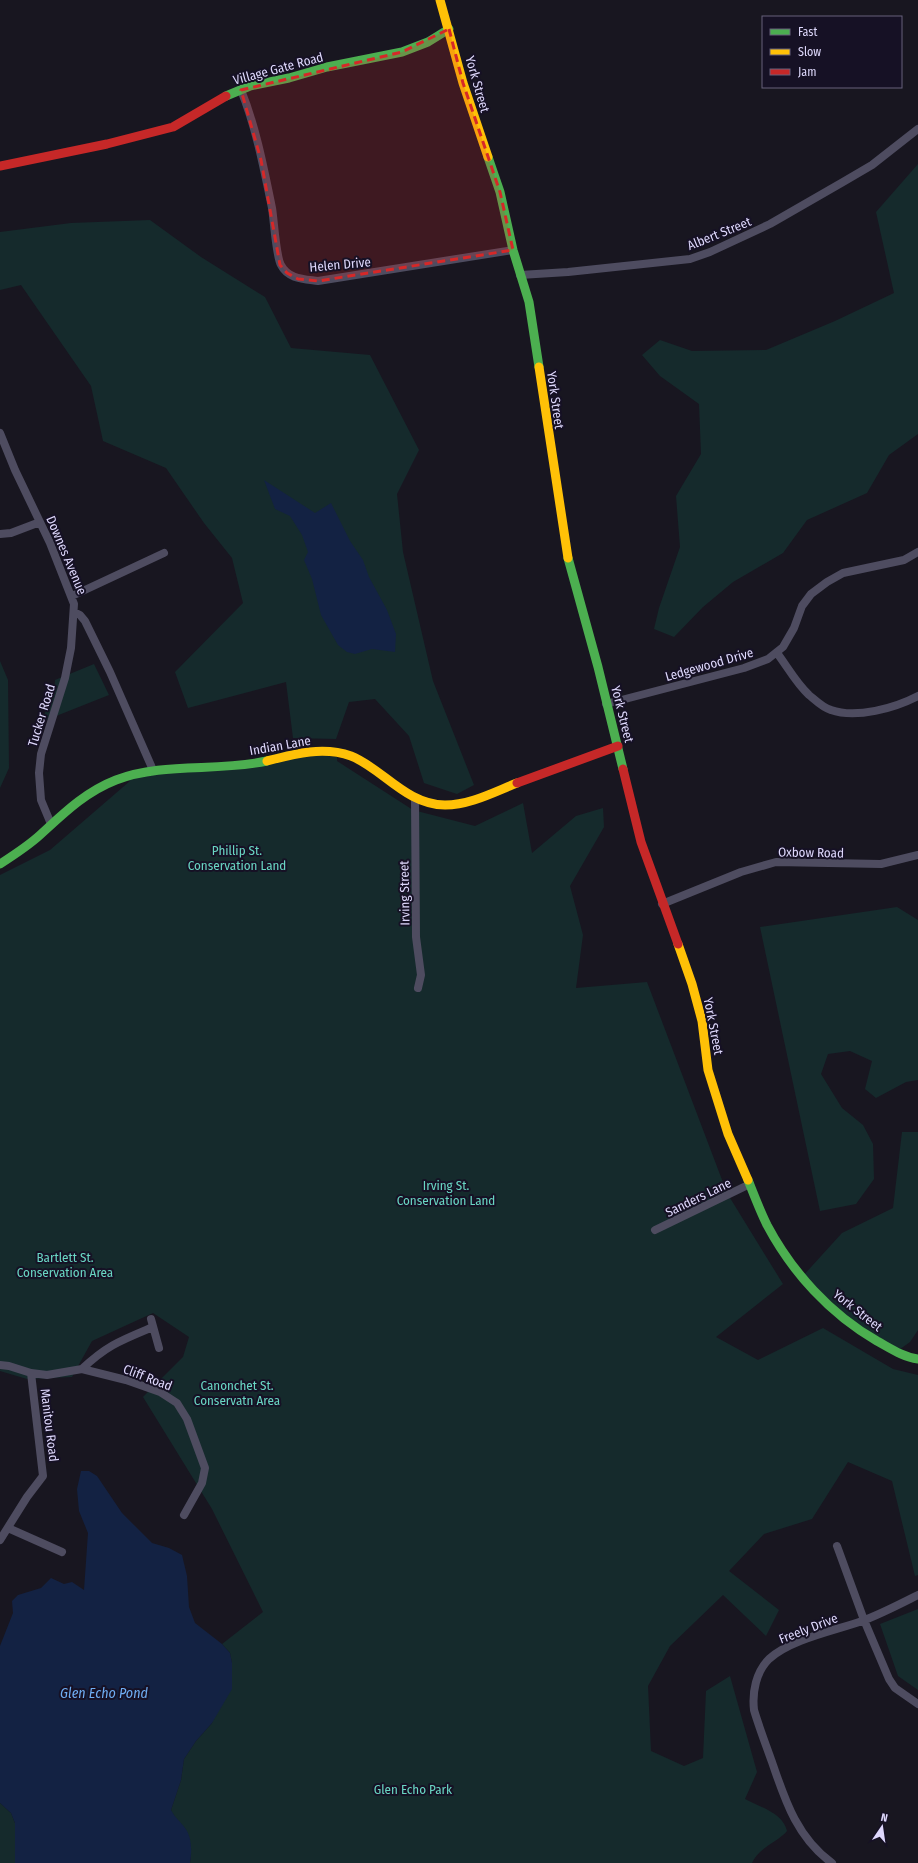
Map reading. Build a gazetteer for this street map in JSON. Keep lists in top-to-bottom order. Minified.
{"streets":{"street":["Village Gate Road","York Street","Albert Street","Helen Drive","Downes Avenue","Ledgewood Drive","Tucker Road","Indian Lane","Oxbow Road","Irving Street","Sanders Lane","Cliff Road","Manitou Road","Freely Drive"]},"crossings":[["Village Gate Road","York Street"],["Village Gate Road","Helen Drive"],["York Street","Albert Street"],["York Street","Helen Drive"],["York Street","Ledgewood Drive"],["York Street","Indian Lane"],["York Street","Oxbow Road"],["York Street","Sanders Lane"],["Downes Avenue","Tucker Road"],["Downes Avenue","Indian Lane"],["Tucker Road","Indian Lane"],["Indian Lane","Irving Street"]],"water":["Glen Echo Pond"],"parks":["Phillip St. Conservation Land","Irving St. Conservation Land","Bartlett St. Conservation Area","Canonchet St. Conservatn Area","Glen Echo Park"],"legend":["Fast","Slow","Jam"],"north":"top"}
